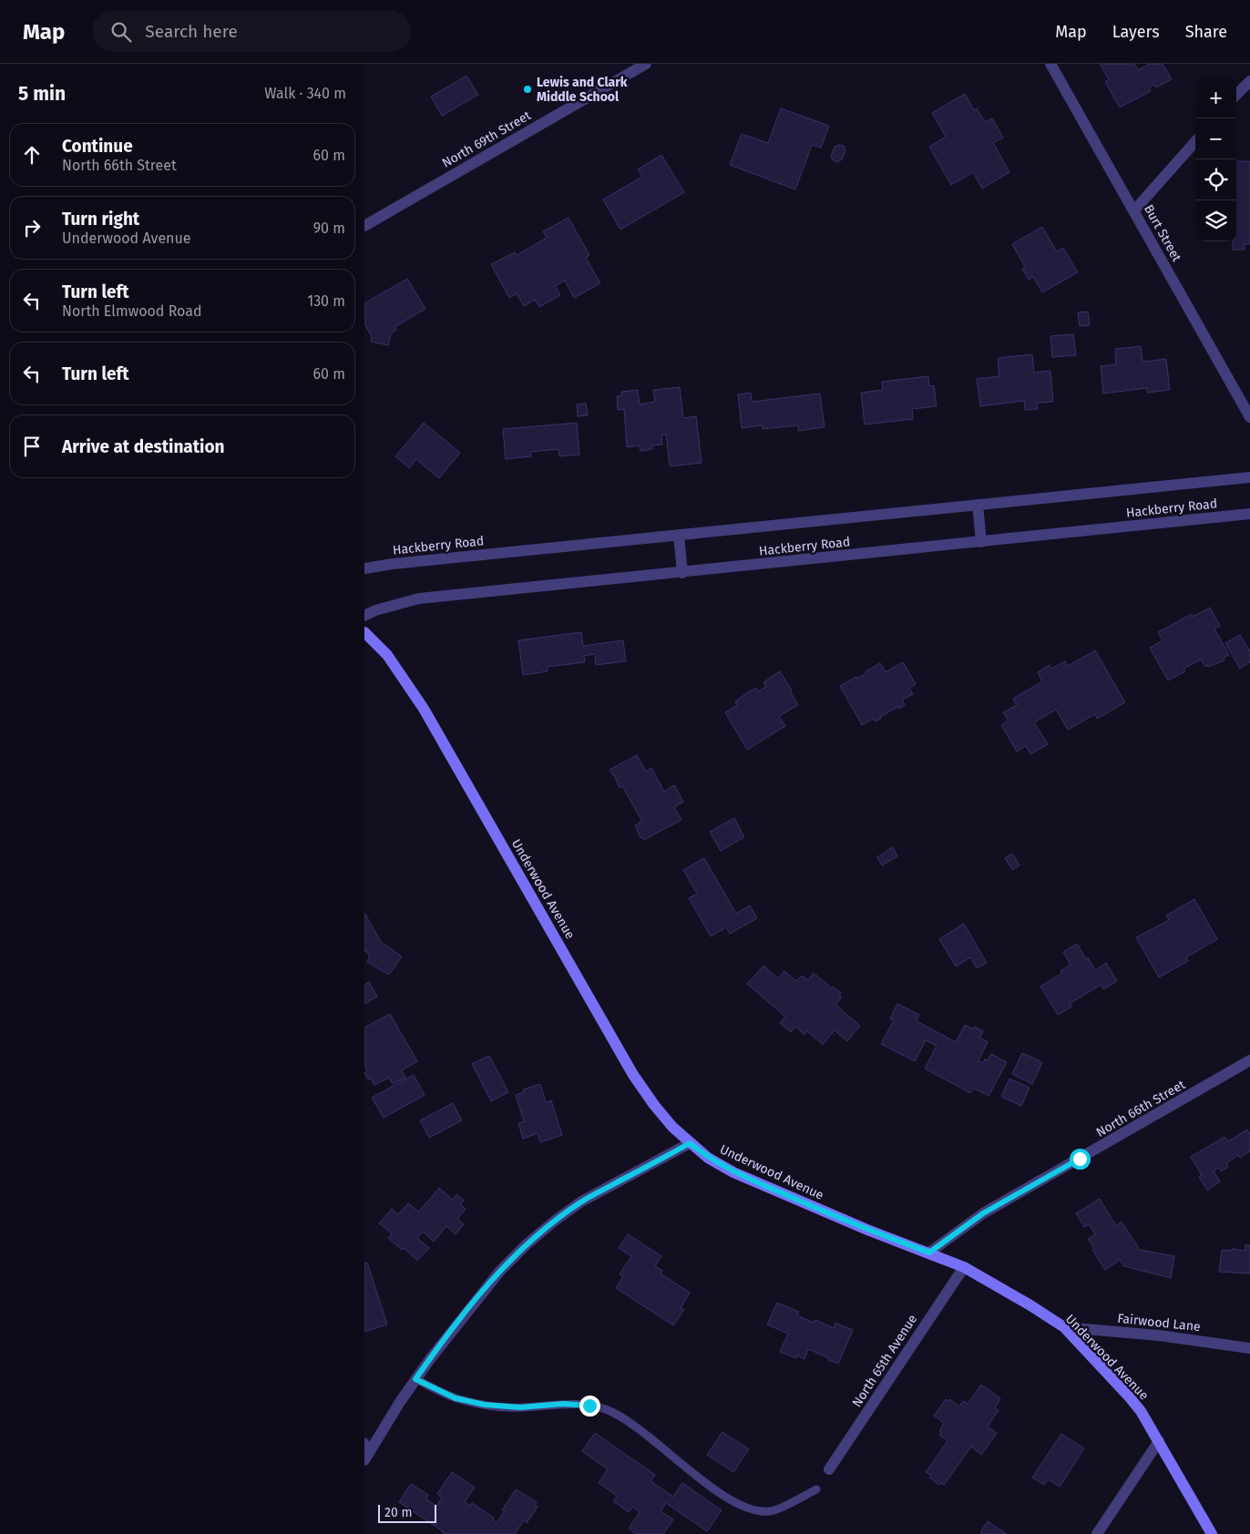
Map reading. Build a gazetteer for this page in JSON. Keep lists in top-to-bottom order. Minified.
{"streets":{"main road":["Underwood Avenue"],"street":["North 69th Street","Burt Street","Hackberry Road","North 66th Street","Fairwood Lane","North 65th Avenue"]},"crossings":[["Underwood Avenue","North 66th Street"],["Underwood Avenue","Fairwood Lane"],["Underwood Avenue","North 65th Avenue"]],"places":["Lewis and Clark Middle School"],"scale_bar":"20 m","page":{"header":"Map","search":"Search here","nav":["Map","Layers","Share"],"heading":["5 min","Walk · 340 m"],"map_buttons":["+","−"],"list":[["Continue","North 66th Street","60 m"],["Turn right","Underwood Avenue","90 m"],["Turn left","North Elmwood Road","130 m"],["Turn left","60 m"],"Arrive at destination"],"scale":"20 m"}}
